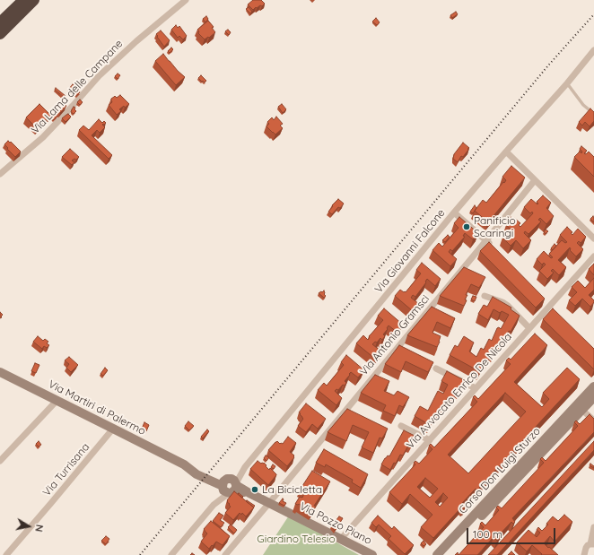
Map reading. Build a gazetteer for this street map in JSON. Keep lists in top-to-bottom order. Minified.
{"streets":{"street":["Via Lama delle Campane","Via Giovanni Falcone","Via Antonio Gramsci","Via Avvocato Enrico De Nicola","Via Martiri di Palermo","Via Turrisana","Corso Don Luigi Sturzo","Via Pozzo Piano"]},"crossings":[["Via Giovanni Falcone","Via Pozzo Piano"],["Via Antonio Gramsci","Via Pozzo Piano"],["Via Avvocato Enrico De Nicola","Via Pozzo Piano"],["Via Martiri di Palermo","Via Turrisana"],["Via Martiri di Palermo","Via Pozzo Piano"]],"parks":["Giardino Telesio"],"places":["Panificio Scaringi","La Bicicletta"],"scale_bar":"100 m","north":"right"}
